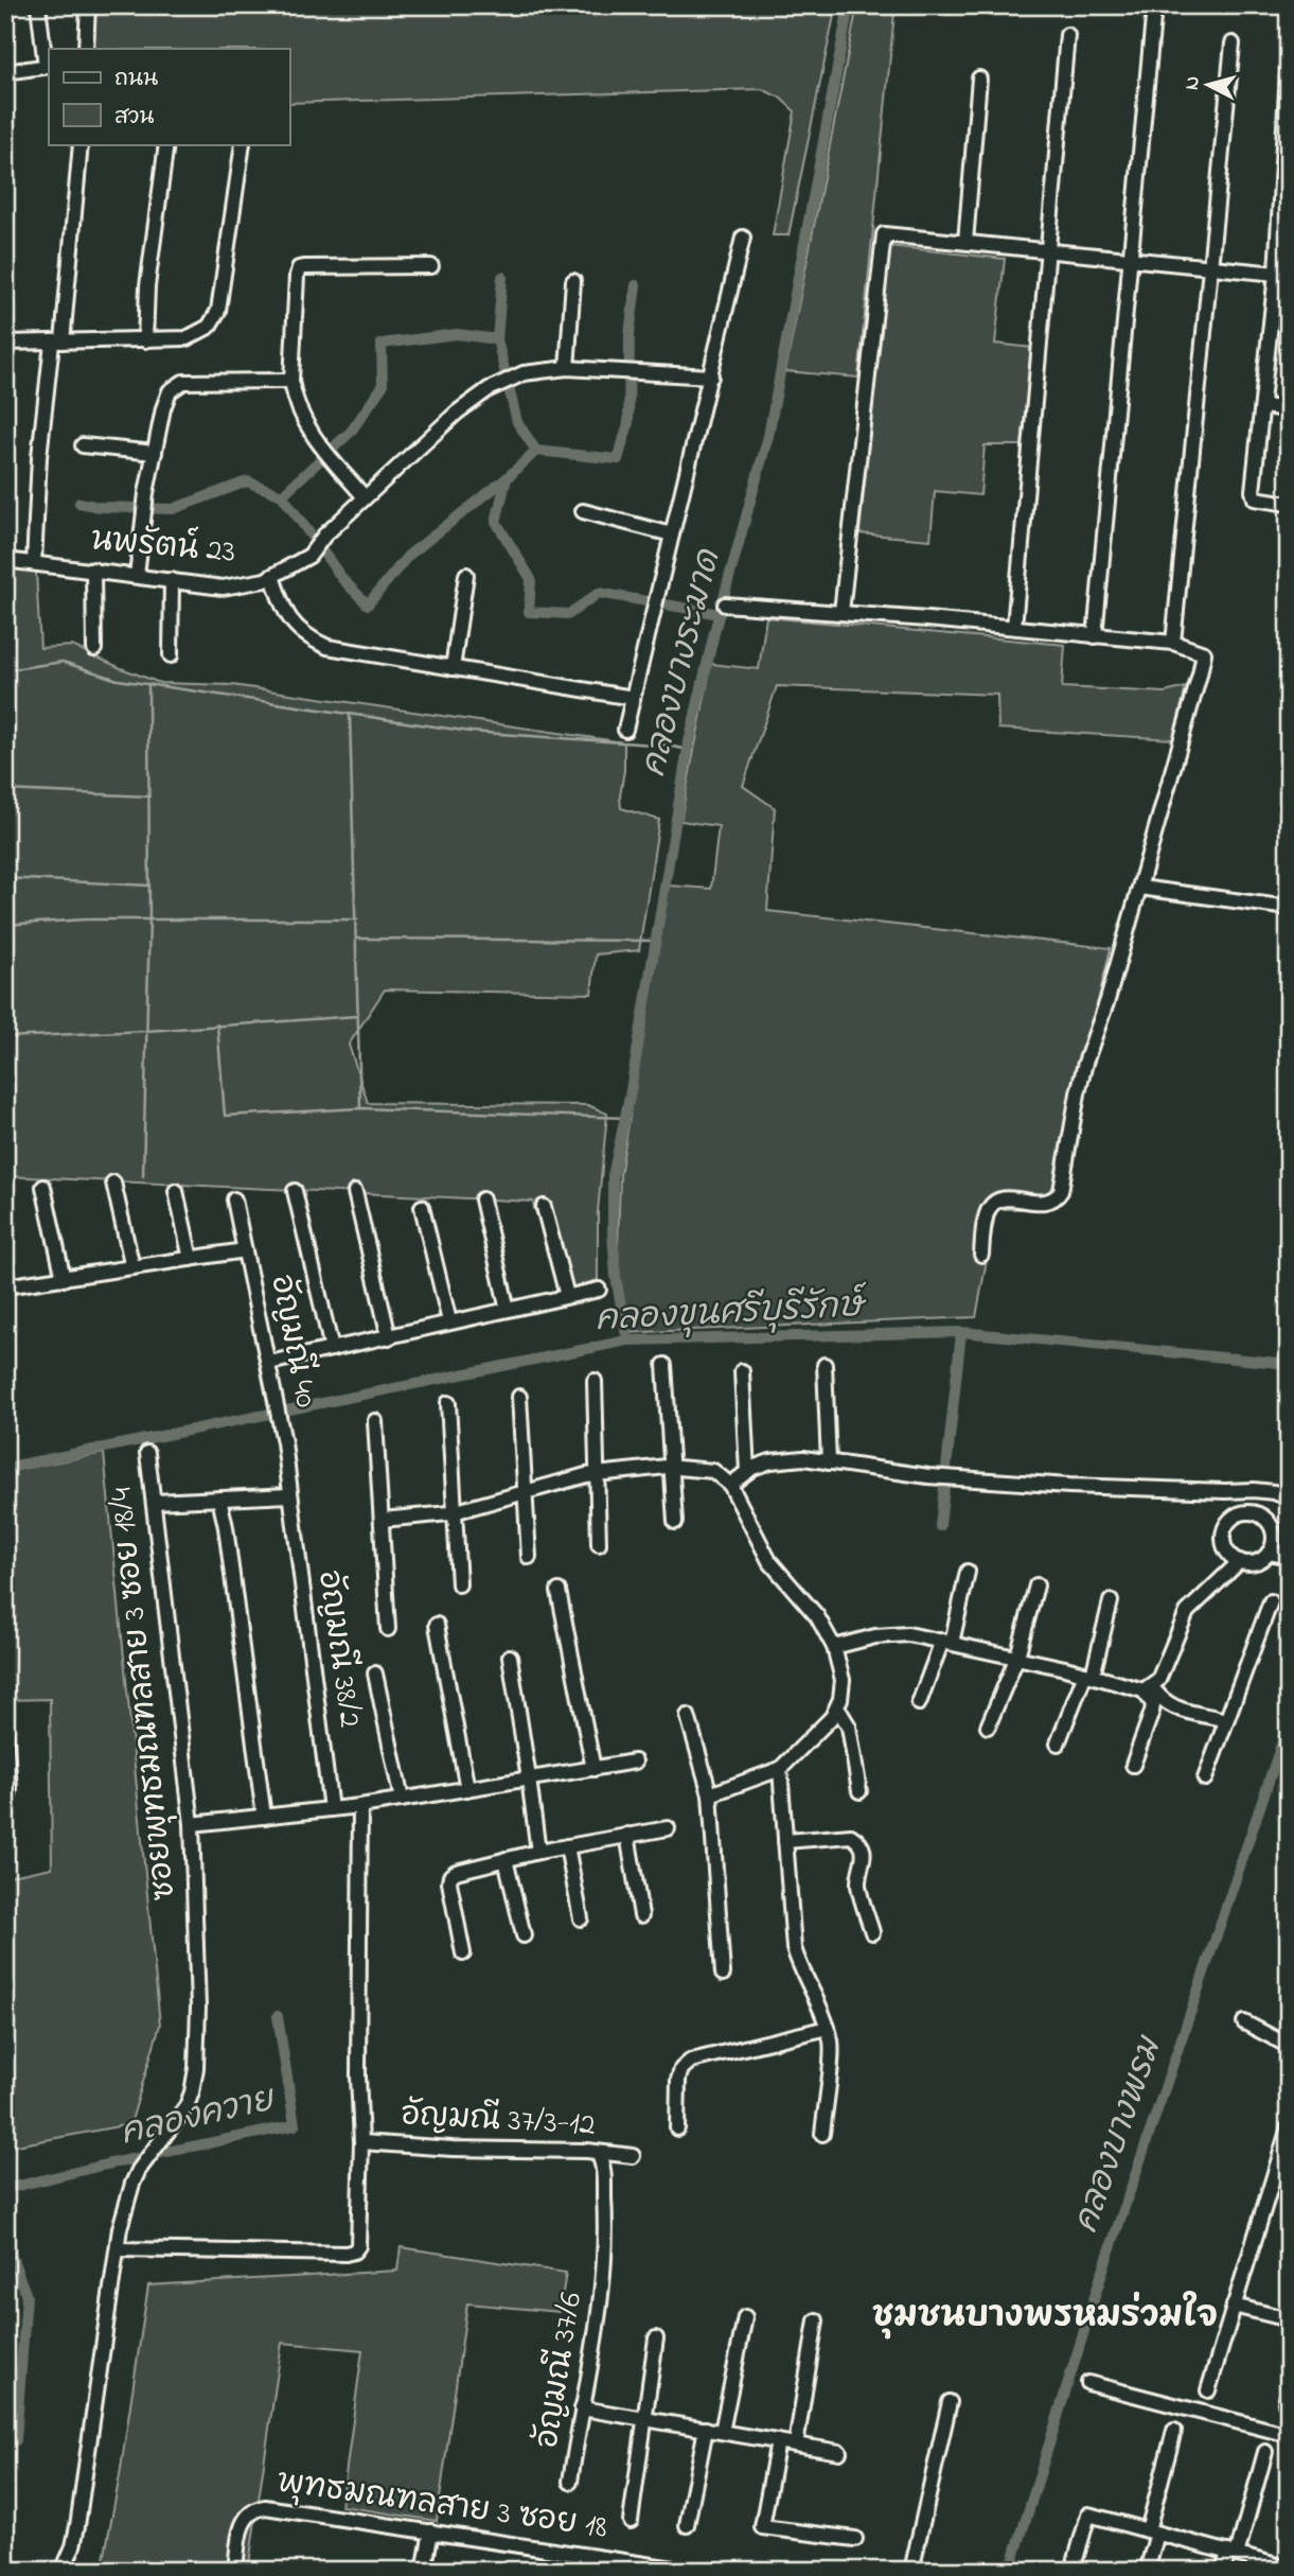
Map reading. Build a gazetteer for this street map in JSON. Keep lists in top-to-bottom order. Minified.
{"streets":{"street":["นพรัตน์ 23","อัญมณี 40","อัญมณี 38/2","ซอยพุทธมณฑลสาย 3 ซอย 18/4","อัญมณี 37/3-12","อัญมณี 37/6","พุทธมณฑลสาย 3 ซอย 18"]},"crossings":[["อัญมณี 40","อัญมณี 38/2"],["อัญมณี 37/3-12","อัญมณี 37/6"]],"districts":["ชุมชนบางพรหมร่วมใจ"],"water":["คลองบางระมาด","คลองขุนศรีบุรีรักษ์","คลองควาย","คลองบางพรม"],"legend":["ถนน","สวน"],"north":"left"}
